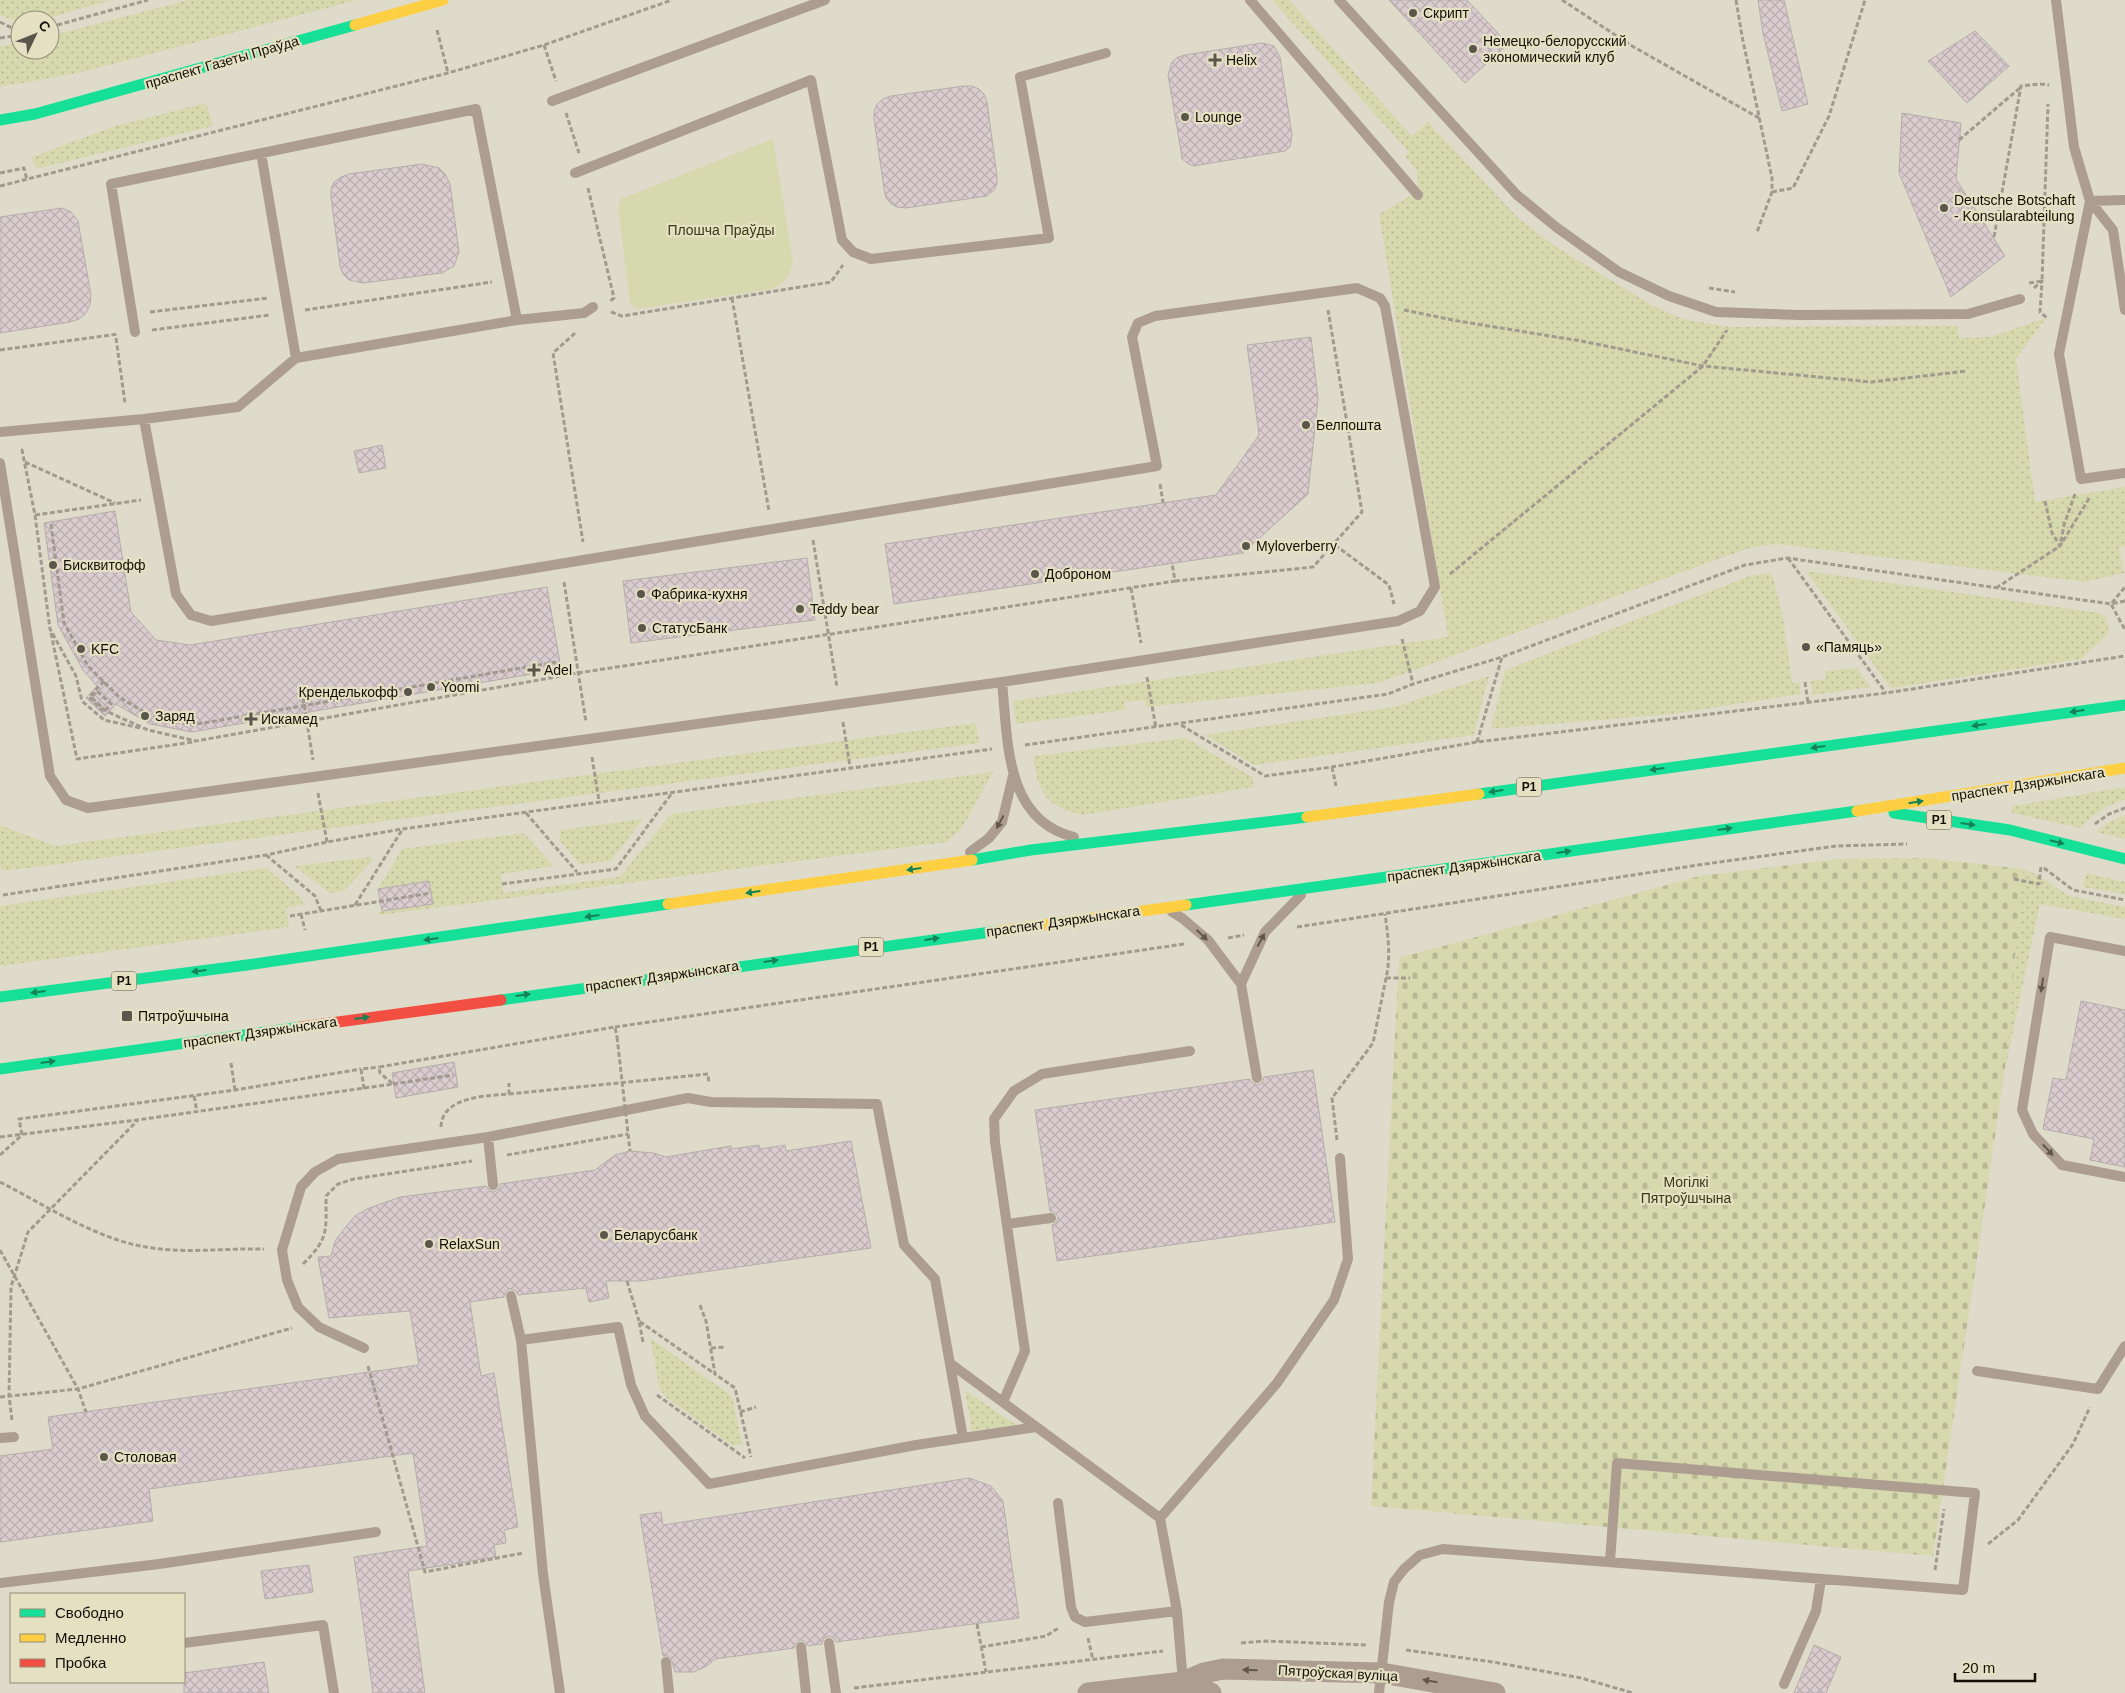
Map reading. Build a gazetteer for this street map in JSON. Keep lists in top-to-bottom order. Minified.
{"streets":{"main road":["праспект Газеты Праўда","праспект Дзяржынскага","Р1"],"street":["Пятроўская вуліца"]},"crossings":[["праспект Дзяржынскага","Р1"]],"one_way":["Пятроўская вуліца"],"parks":["Плошча Праўды","Могілкі Пятроўшчына"],"places":{"other":["Скрипт","Немецко-белорусский экономический клуб","Lounge","Deutsche Botschaft - Konsularabteilung","Белпошта","Myloverberry","Бисквитофф","Доброном","Фабрика-кухня","Teddy bear","СтатусБанк","«Памяць»","KFC","Yoomi","Кренделькофф","Заряд","Беларусбанк","RelaxSun","Столовая"],"health":["Helix","Adel","Искамед"],"transit":["Пятроўшчына"]},"legend":["Свободно","Медленно","Пробка"],"scale_bar":"20 m","north":"top right"}
